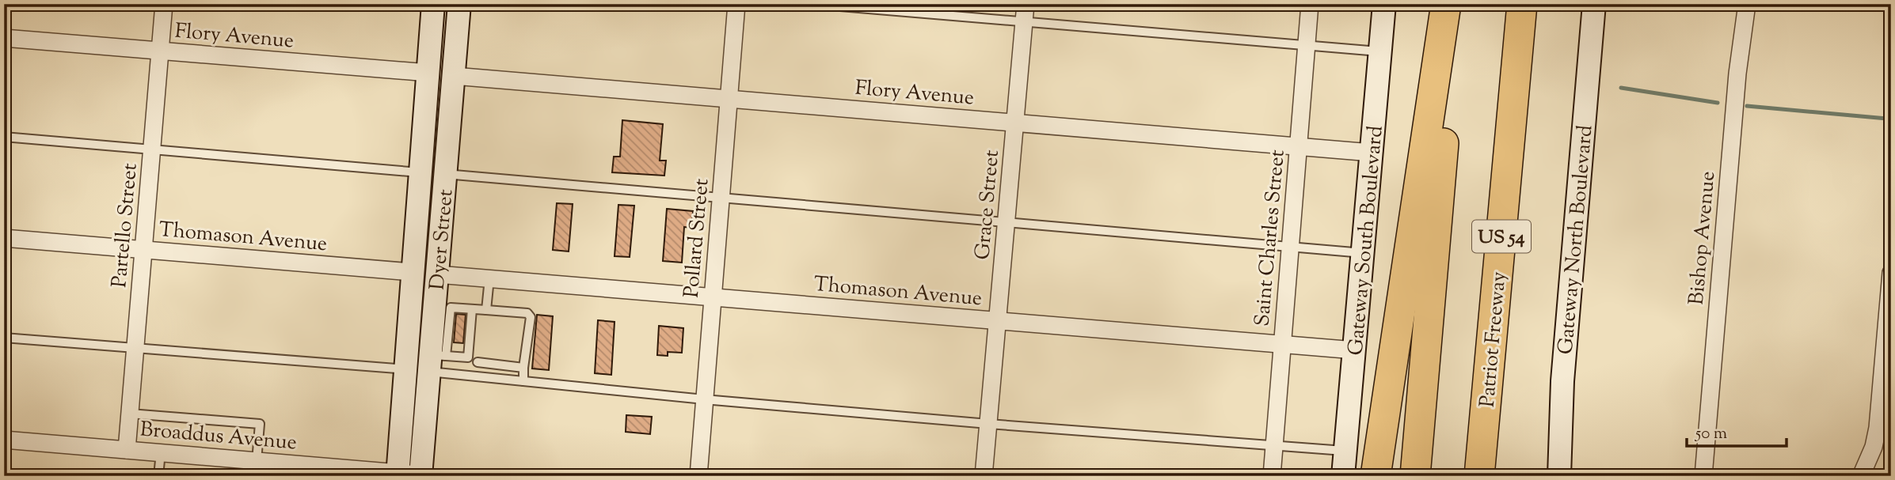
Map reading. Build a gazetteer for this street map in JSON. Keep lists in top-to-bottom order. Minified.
{"streets":{"highway":["US 54","Patriot Freeway"],"main road":["Dyer Street","Gateway North Boulevard","Gateway South Boulevard"],"street":["Flory Avenue","Grace Street","Partello Street","Thomason Avenue","Pollard Street","Saint Charles Street","Bishop Avenue","Broaddus Avenue"]},"crossings":[["Flory Avenue","Grace Street"],["Flory Avenue","Partello Street"],["Flory Avenue","Pollard Street"],["Flory Avenue","Saint Charles Street"],["Flory Avenue","Dyer Street"],["Flory Avenue","Gateway South Boulevard"],["Grace Street","Thomason Avenue"],["Partello Street","Thomason Avenue"],["Partello Street","Broaddus Avenue"],["Thomason Avenue","Pollard Street"],["Thomason Avenue","Saint Charles Street"],["Thomason Avenue","Dyer Street"],["Thomason Avenue","Gateway South Boulevard"],["Dyer Street","Broaddus Avenue"]],"scale_bar":"50 m"}
